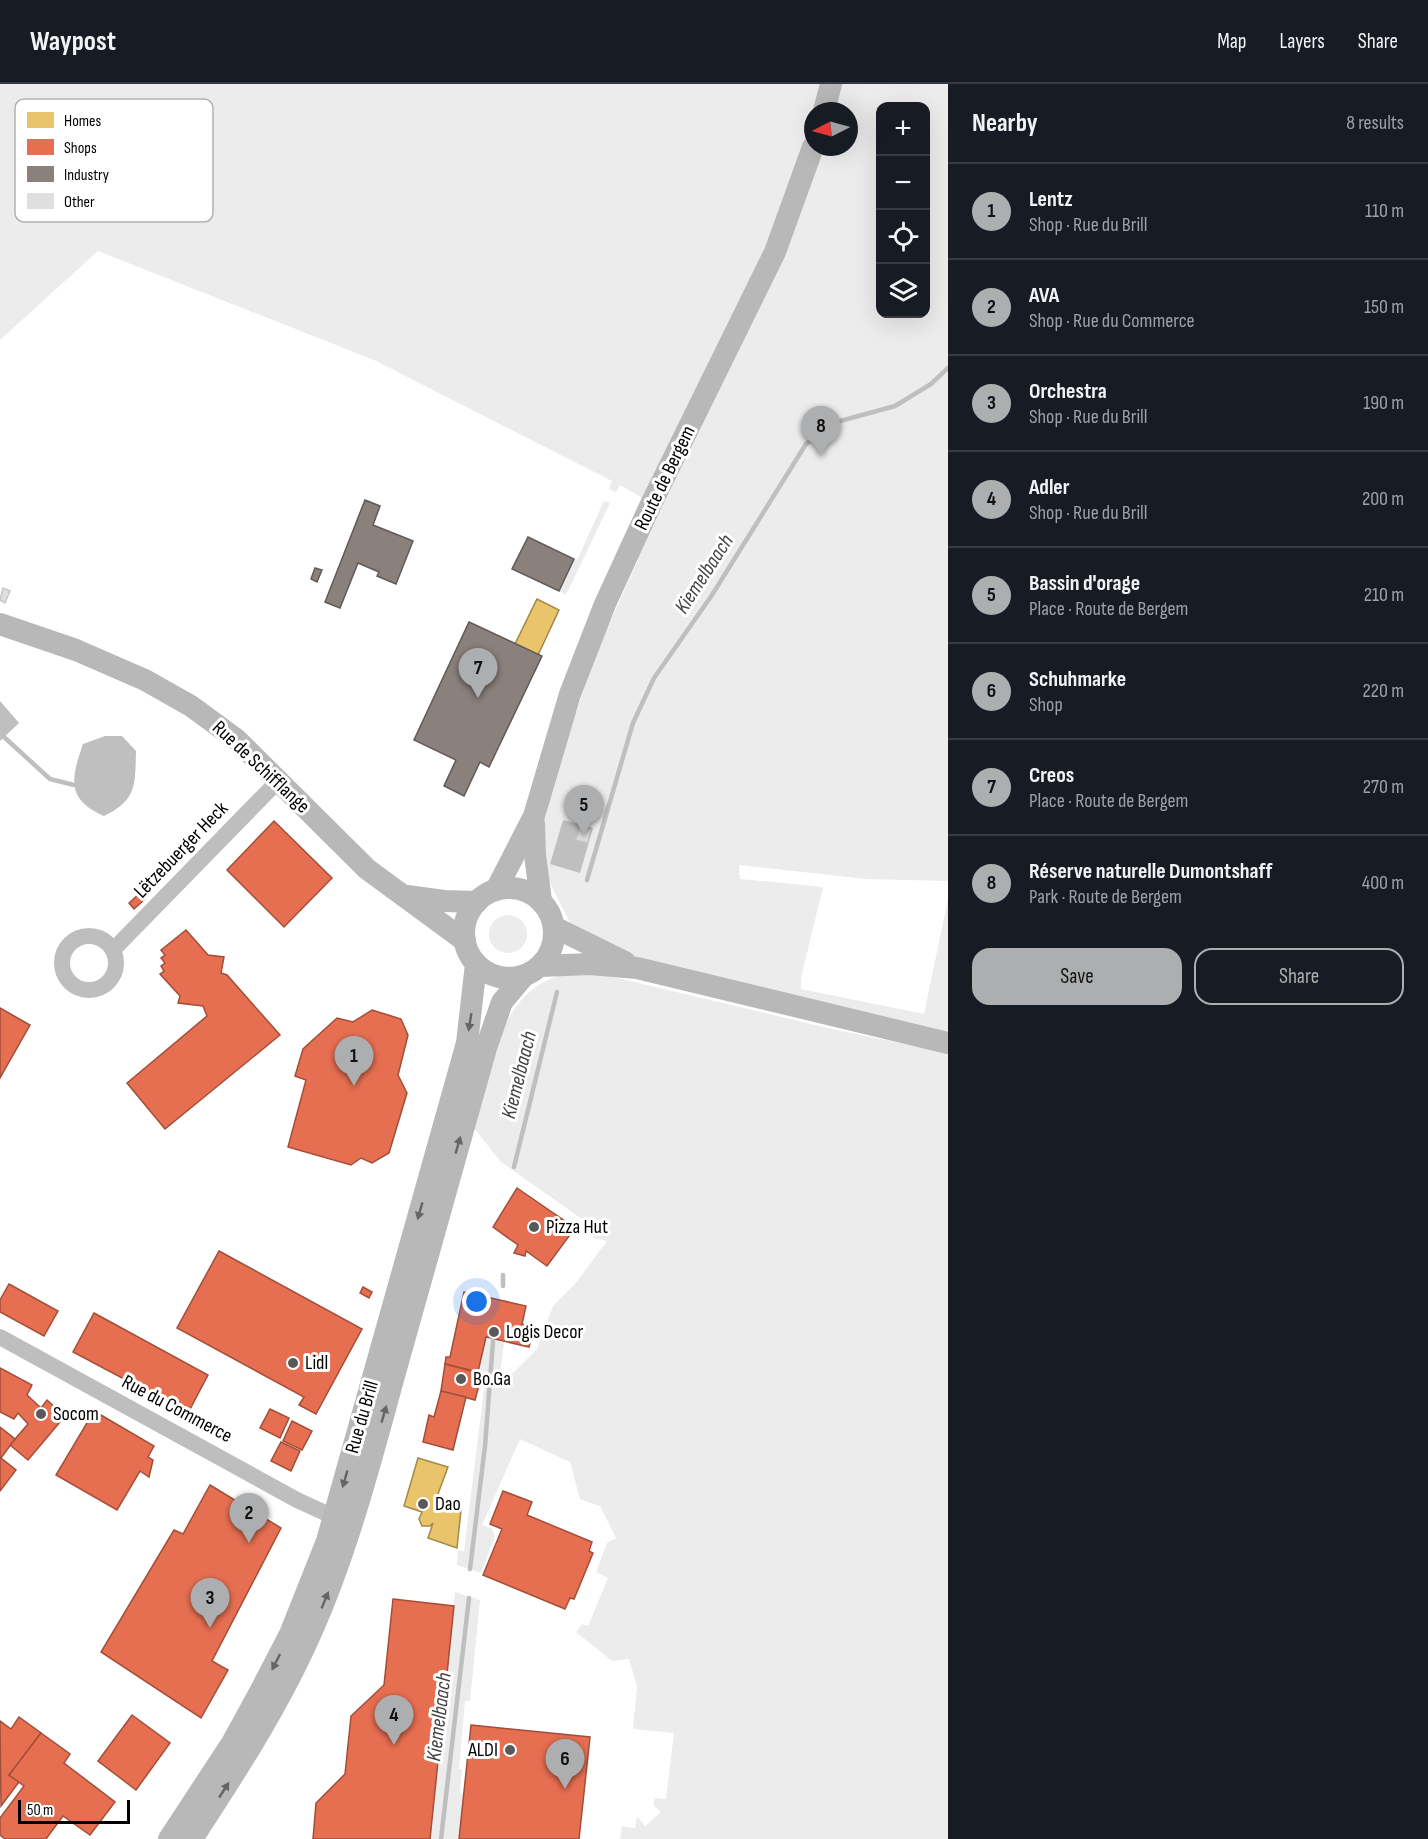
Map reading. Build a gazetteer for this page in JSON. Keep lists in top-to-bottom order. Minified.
{"streets":{"main road":["Route de Bergem","Rue de Schifflange","Rue du Brill"],"street":["Lëtzebuerger Heck","Rue du Commerce"]},"crossings":[["Route de Bergem","Rue de Schifflange"],["Route de Bergem","Rue du Brill"],["Rue de Schifflange","Lëtzebuerger Heck"],["Rue de Schifflange","Rue du Brill"],["Rue du Commerce","Rue du Brill"]],"water":["Kiemelbaach"],"places":["Pizza Hut","Logis Decor","Lidl","Bo.Ga","Socom","Dao","ALDI"],"legend":["Homes","Shops","Industry","Other"],"scale_bar":"50 m","north":"left","page":{"header":"Waypost","nav":["Map","Layers","Share"],"heading":["Nearby","8 results"],"map_buttons":["+","−"],"list":[{"mark":"1","name":"Lentz","note":"Shop · Rue du Brill","value":"110 m"},{"mark":"2","name":"AVA","note":"Shop · Rue du Commerce","value":"150 m"},{"mark":"3","name":"Orchestra","note":"Shop · Rue du Brill","value":"190 m"},{"mark":"4","name":"Adler","note":"Shop · Rue du Brill","value":"200 m"},{"mark":"5","name":"Bassin d'orage","note":"Place · Route de Bergem","value":"210 m"},{"mark":"6","name":"Schuhmarke","note":"Shop","value":"220 m"},{"mark":"7","name":"Creos","note":"Place · Route de Bergem","value":"270 m"},{"mark":"8","name":"Réserve naturelle Dumontshaff","note":"Park · Route de Bergem","value":"400 m"}],"pins":["8","7","5","1","2","3","4","6"],"buttons":["Save","Share"],"scale":"50 m"}}
